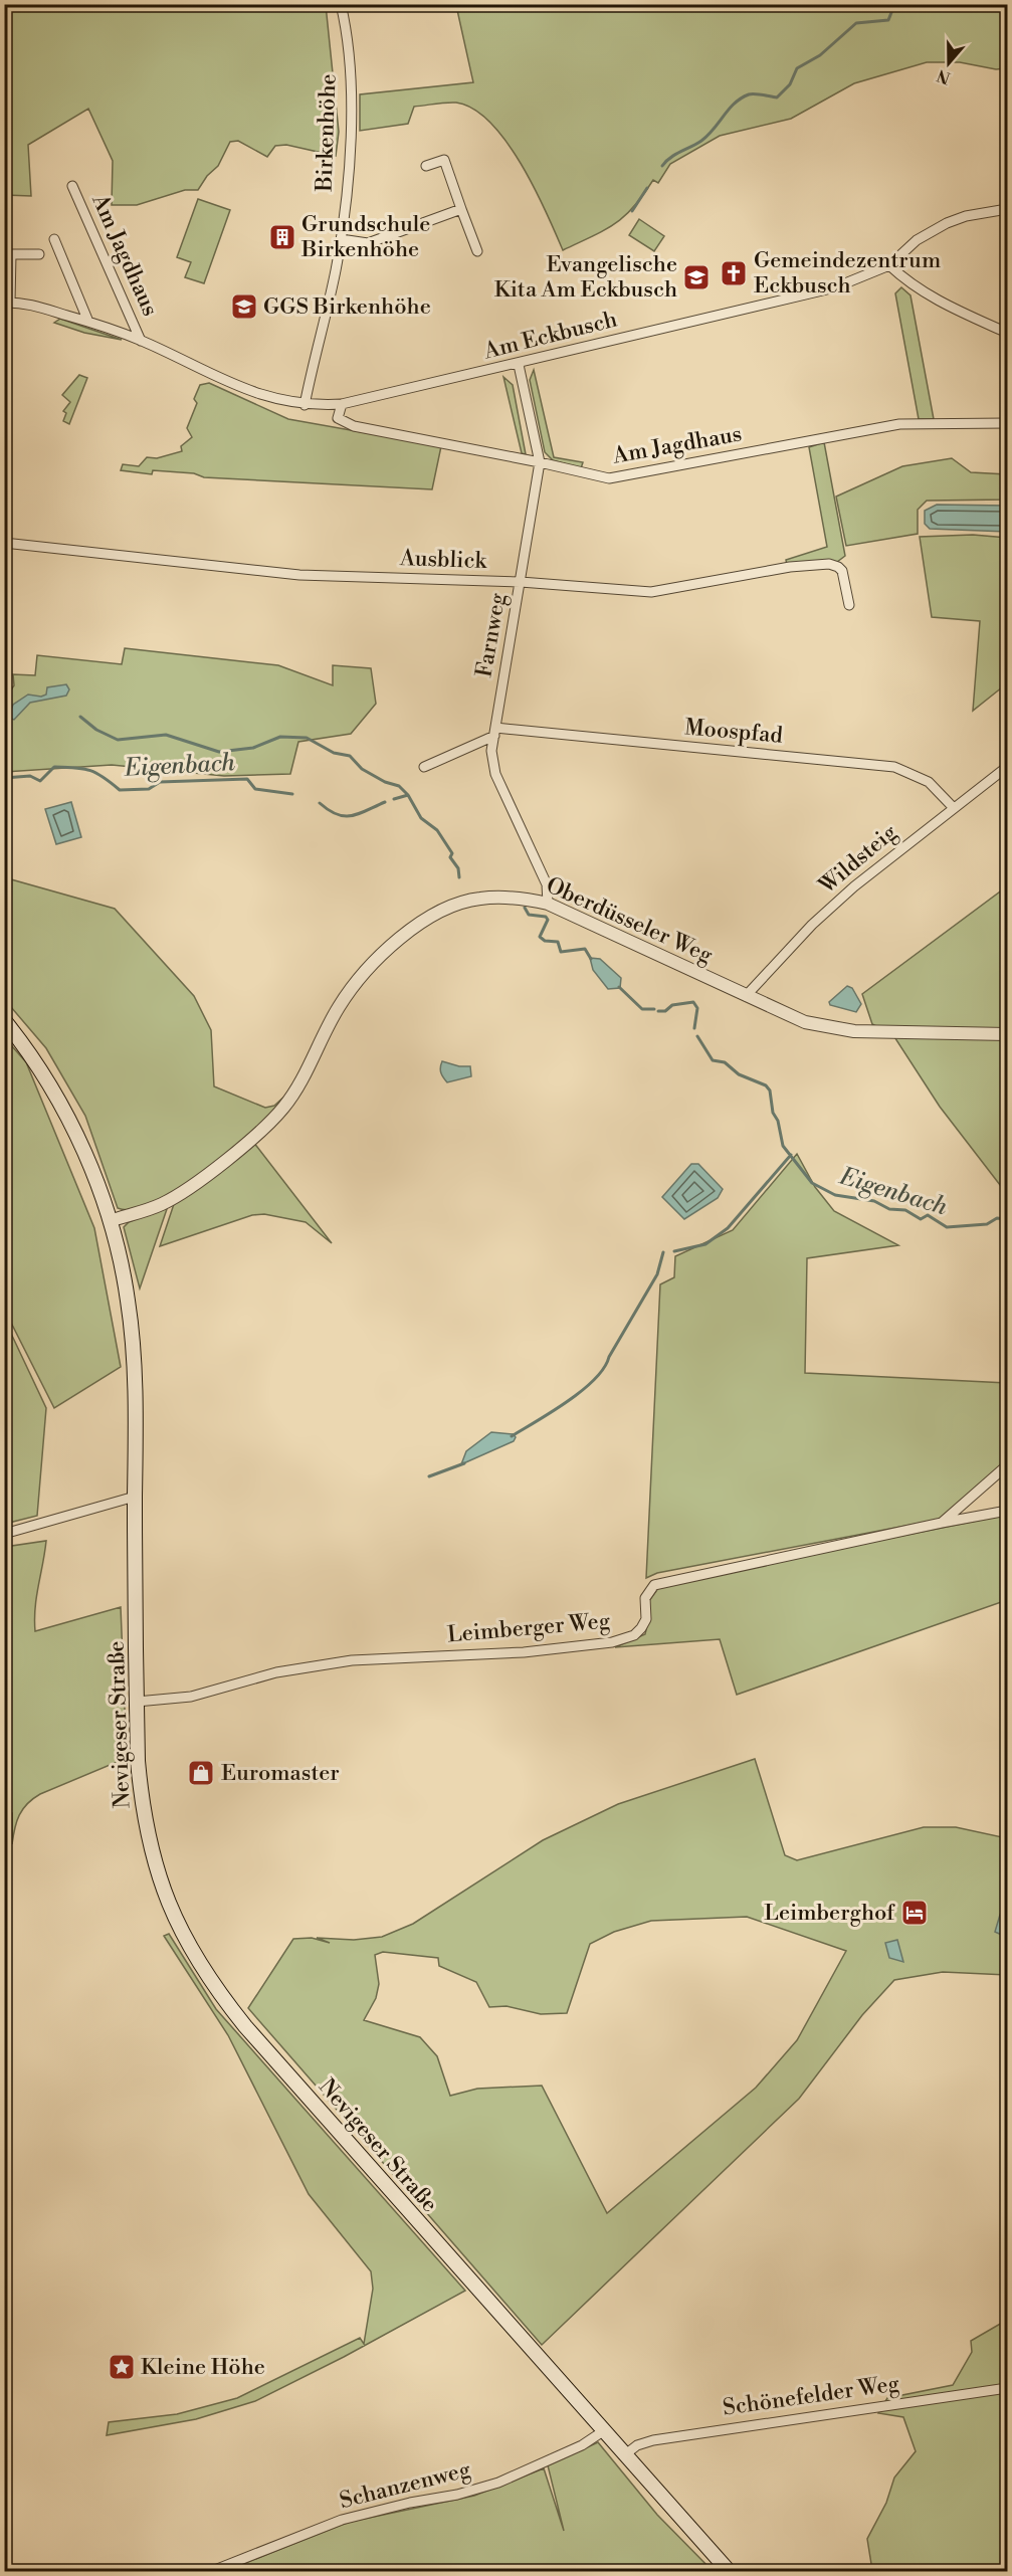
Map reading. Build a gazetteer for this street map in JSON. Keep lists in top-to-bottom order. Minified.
{"streets":{"main road":["Nevigeser Straße"],"street":["Birkenhöhe","Am Jagdhaus","Am Eckbusch","Ausblick","Farnweg","Moospfad","Wildsteig","Oberdüsseler Weg","Leimberger Weg","Schönefelder Weg","Schanzenweg"]},"crossings":[["Birkenhöhe","Am Jagdhaus"],["Am Jagdhaus","Am Eckbusch"],["Am Jagdhaus","Farnweg"],["Am Eckbusch","Farnweg"],["Ausblick","Farnweg"],["Farnweg","Moospfad"],["Farnweg","Oberdüsseler Weg"],["Moospfad","Wildsteig"],["Wildsteig","Oberdüsseler Weg"],["Oberdüsseler Weg","Nevigeser Straße"],["Leimberger Weg","Nevigeser Straße"],["Nevigeser Straße","Schönefelder Weg"],["Nevigeser Straße","Schanzenweg"]],"water":["Eigenbach"],"places":{"building":["Grundschule Birkenhöhe"],"church":["Gemeindezentrum Eckbusch"],"school or university":["Evangelische Kita Am Eckbusch","GGS Birkenhöhe"],"shop":["Euromaster"],"hotel":["Leimberghof"],"place":["Kleine Höhe"]},"north":"bottom"}
